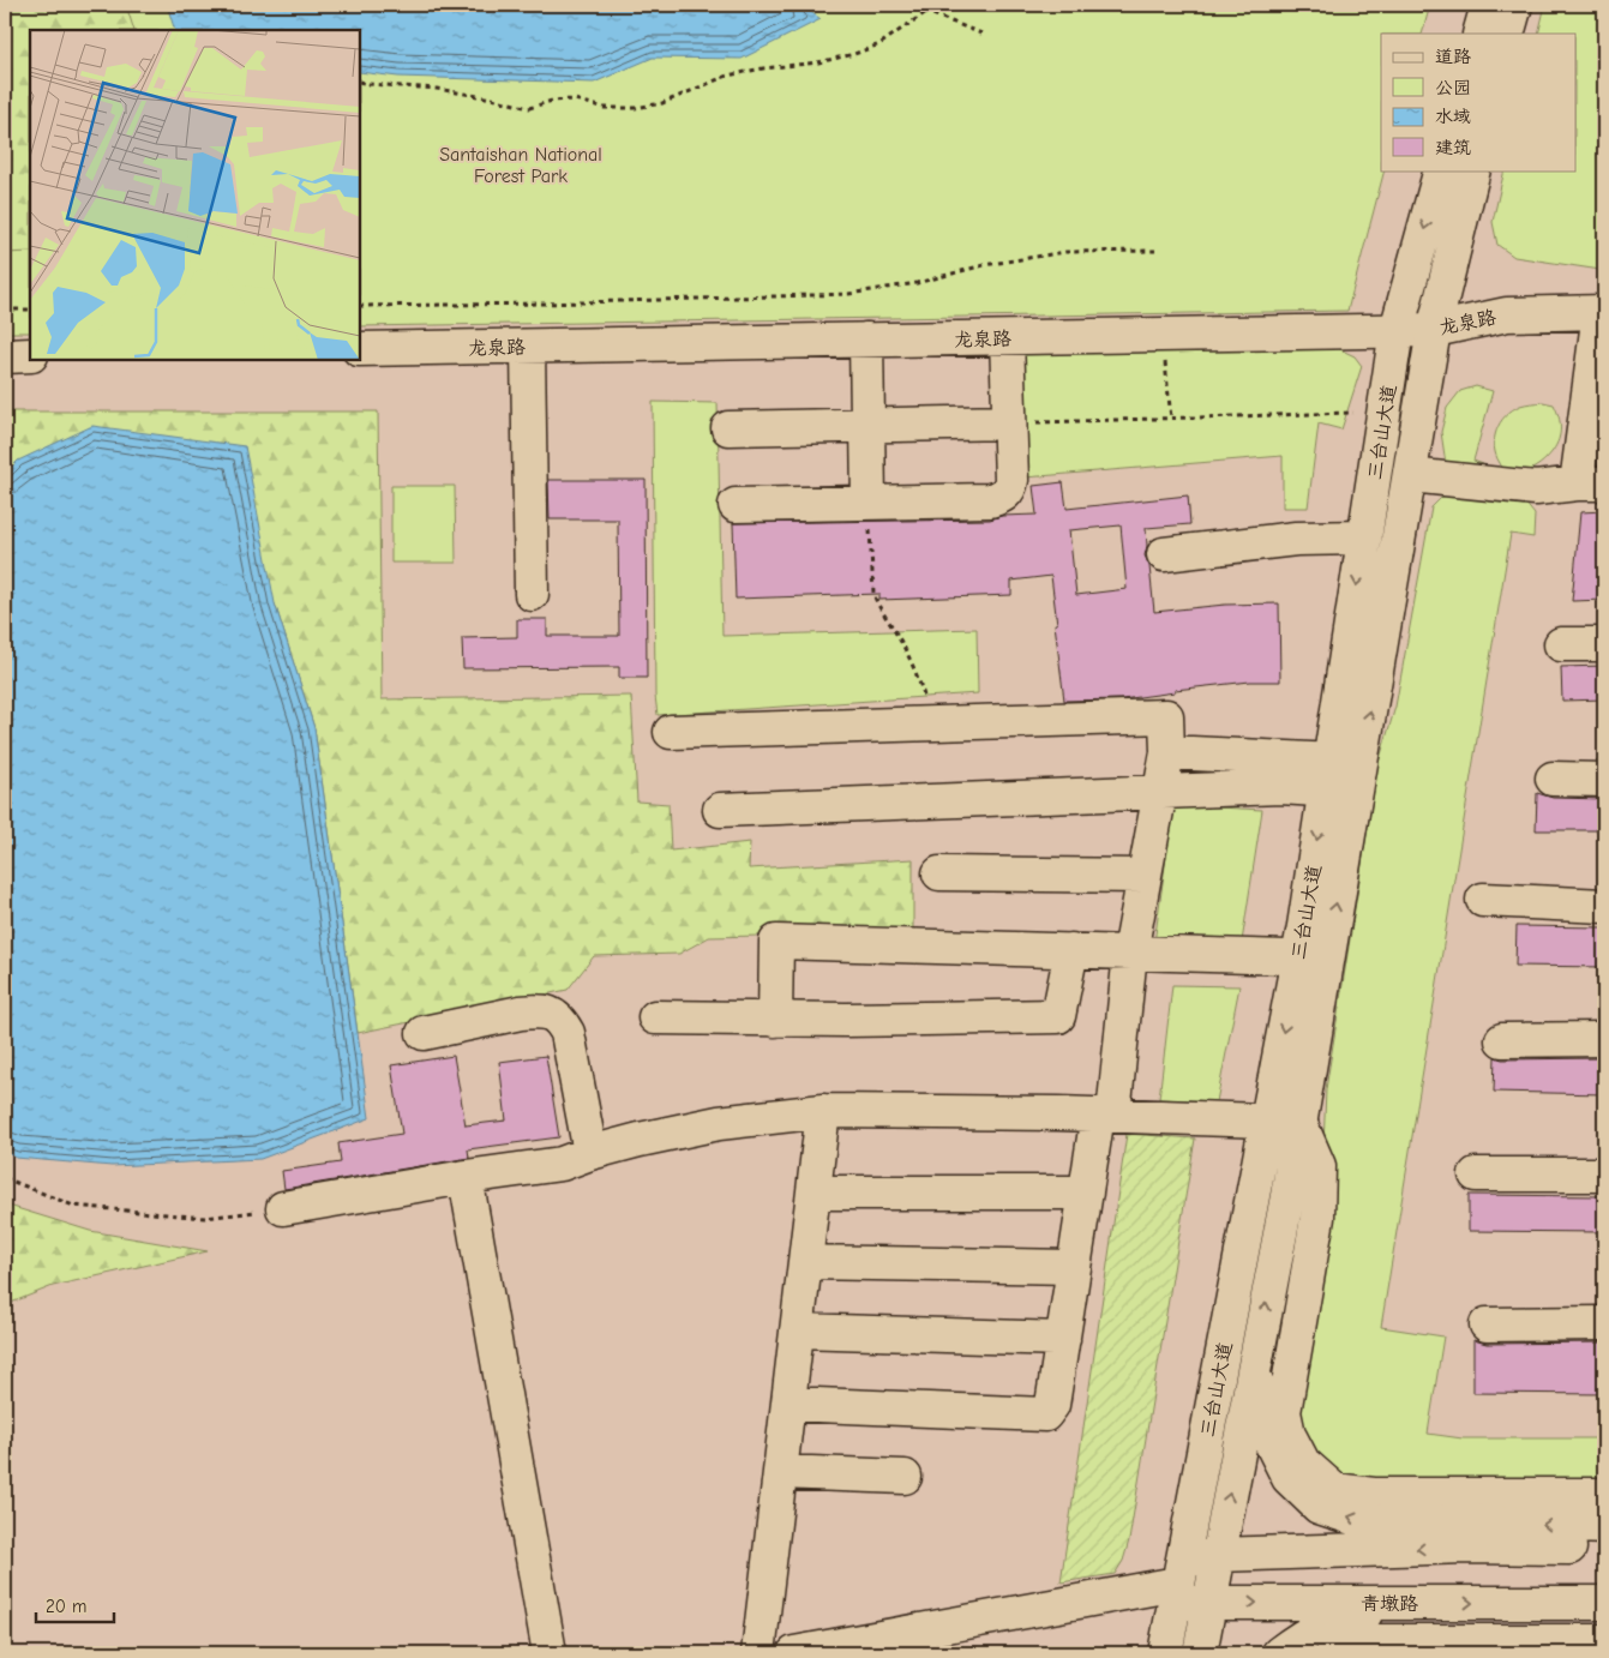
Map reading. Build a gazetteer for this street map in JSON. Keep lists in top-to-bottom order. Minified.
{"streets":{"main road":["龙泉路","三台山大道","青墩路"]},"crossings":[["龙泉路","三台山大道"],["三台山大道","青墩路"]],"parks":["Santaishan National Forest Park"],"legend":["道路","公园","水域","建筑"],"scale_bar":"20 m"}
